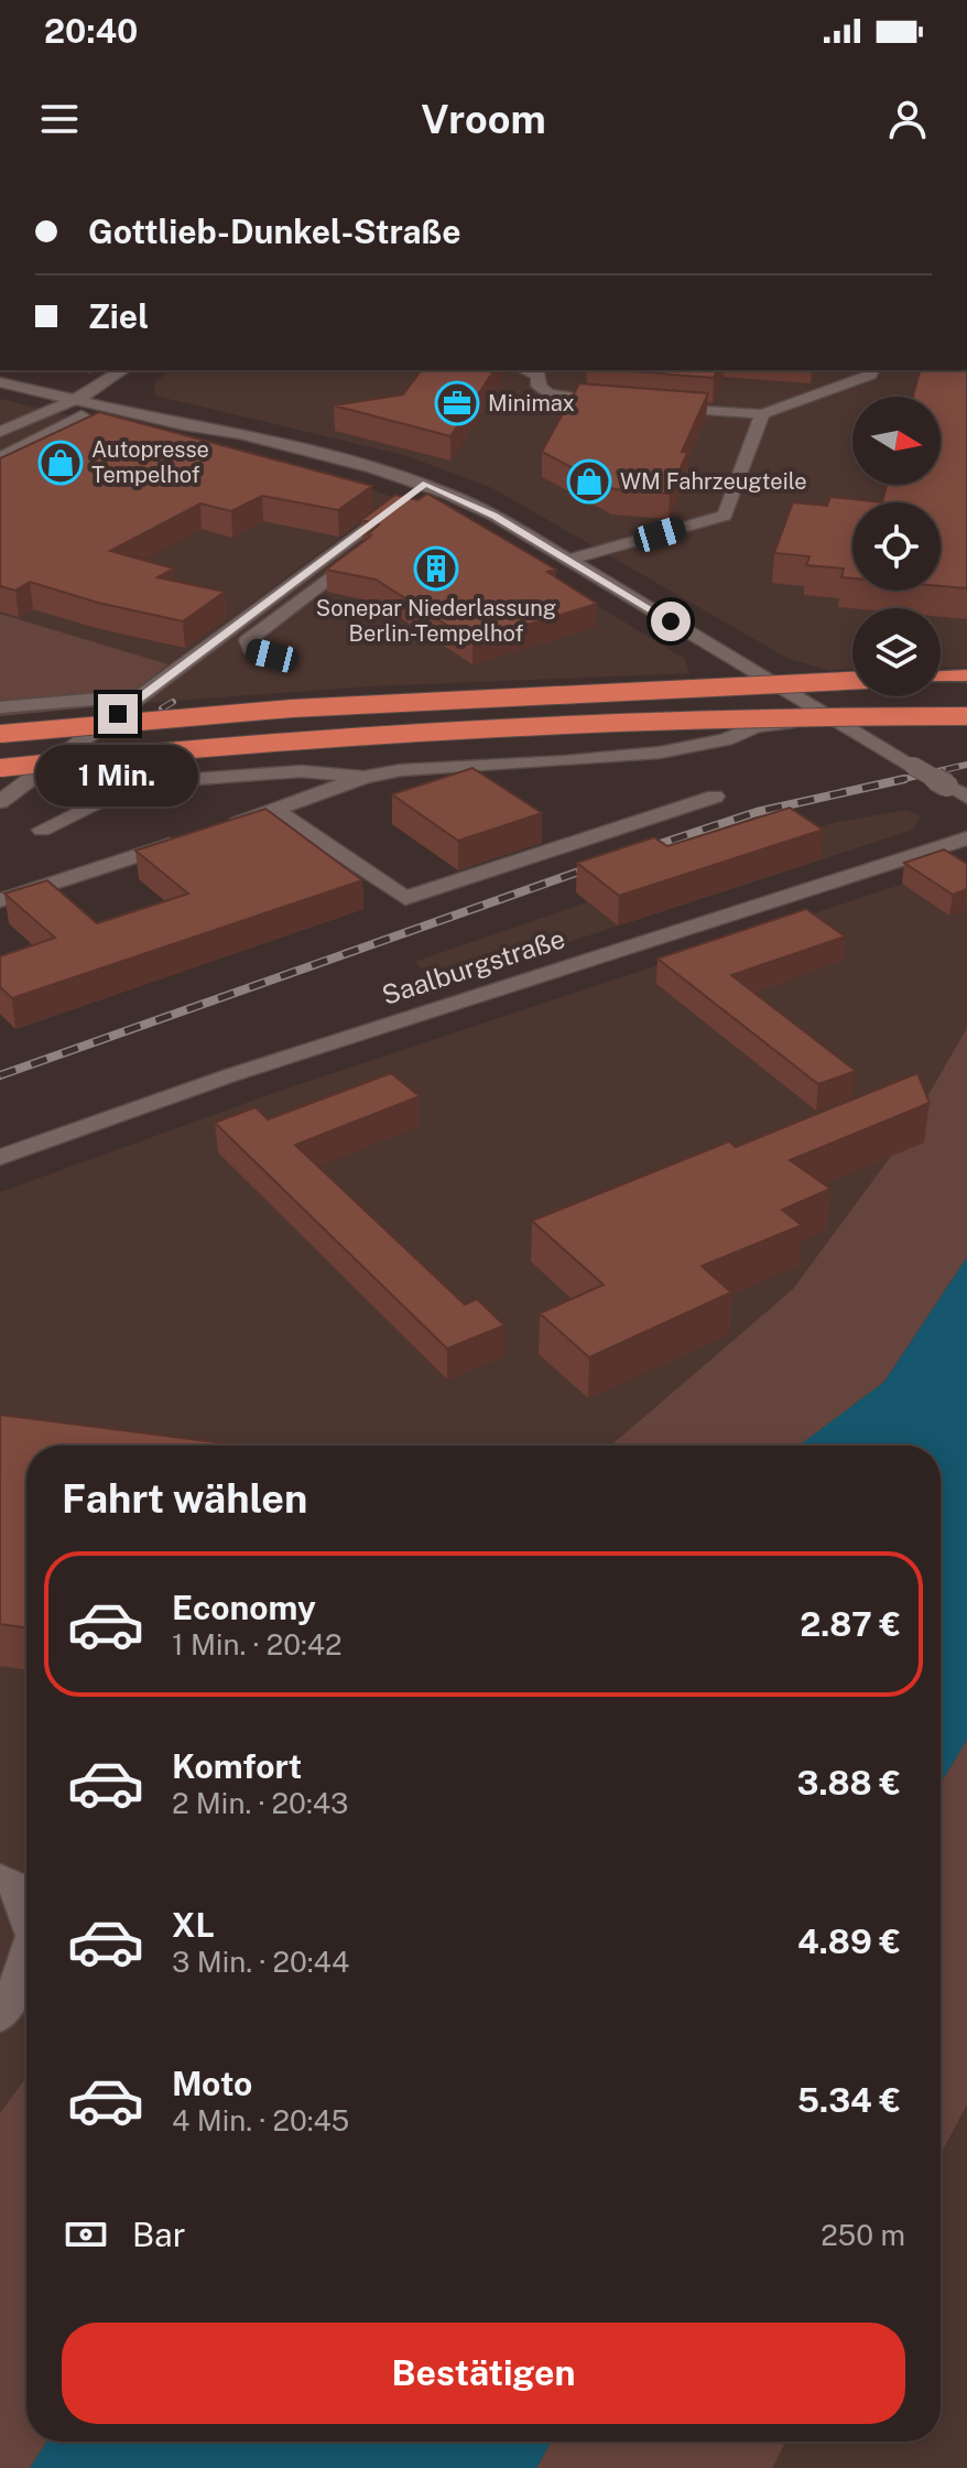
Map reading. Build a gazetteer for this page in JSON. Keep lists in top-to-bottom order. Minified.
{"streets":{"street":["Saalburgstraße"]},"places":{"office":["Minimax"],"shop":["Autopresse Tempelhof","WM Fahrzeugteile"],"building":["Sonepar Niederlassung Berlin-Tempelhof"]},"north":"right","page":{"status":"20:40","header":"Vroom","banner":["Gottlieb-Dunkel-Straße","Ziel"],"bubble":"1 Min.","heading":"Fahrt wählen","list":[{"name":"Economy","note":"1 Min. · 20:42","value":"2.87 €"},{"name":"Komfort","note":"2 Min. · 20:43","value":"3.88 €"},{"name":"XL","note":"3 Min. · 20:44","value":"4.89 €"},{"name":"Moto","note":"4 Min. · 20:45","value":"5.34 €"}],"pay":["Bar","250 m"],"buttons":"Bestätigen"}}
